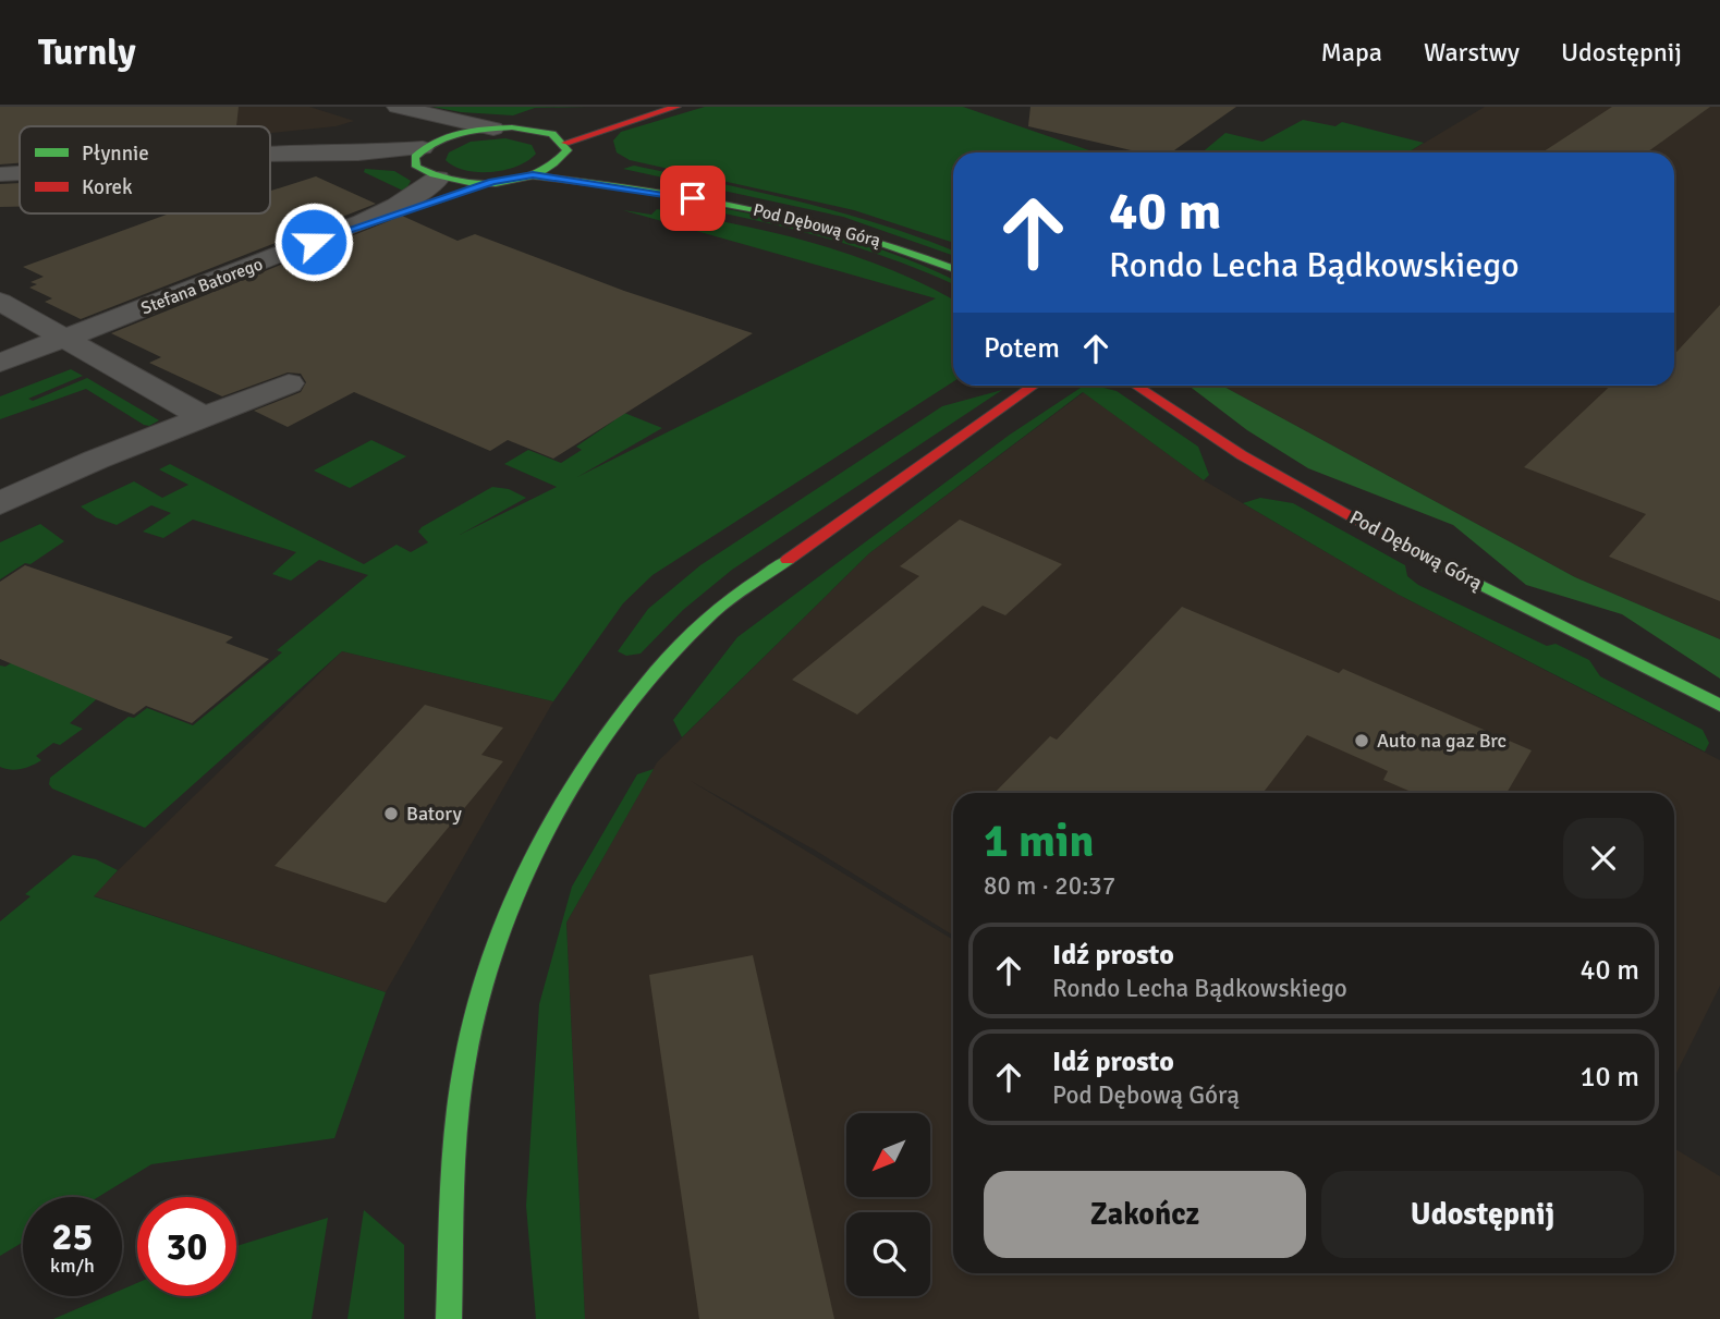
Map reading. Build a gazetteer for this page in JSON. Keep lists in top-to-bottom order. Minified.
{"streets":{"street":["Pod Dębową Górą","Stefana Batorego"]},"places":["Auto na gaz Brc","Batory"],"legend":["Płynnie","Korek"],"north":"bottom left","page":{"header":"Turnly","nav":["Mapa","Warstwy","Udostępnij"],"turn":["40 m","Rondo Lecha Bądkowskiego"],"then":"Potem","heading":["1 min","80 m · 20:37"],"list":[{"name":"Idź prosto","note":"Rondo Lecha Bądkowskiego","value":"40 m"},{"name":"Idź prosto","note":"Pod Dębową Górą","value":"10 m"}],"buttons":["Zakończ","Udostępnij"],"speed":"25 km/h","limit":"30"}}
